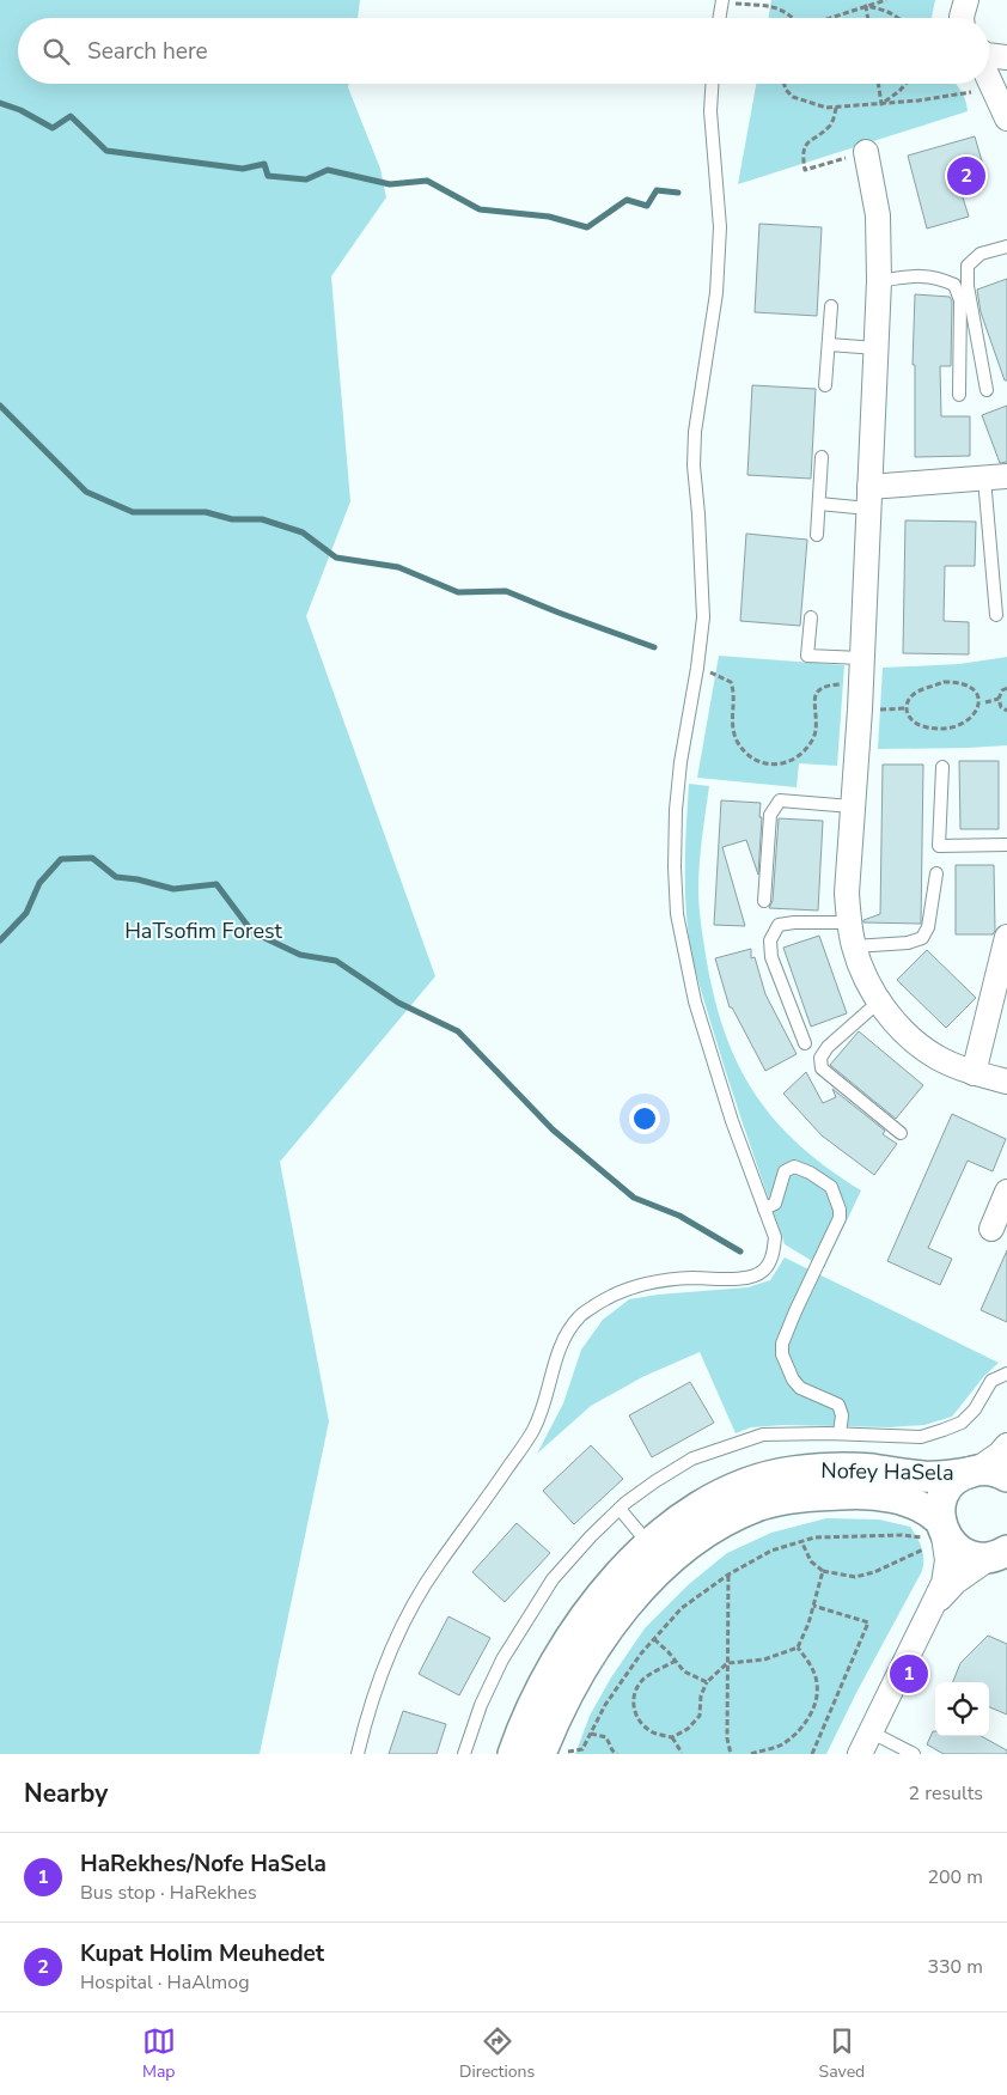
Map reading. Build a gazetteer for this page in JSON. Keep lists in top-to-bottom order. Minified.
{"streets":{"street":["Nofey HaSela"]},"parks":["HaTsofim Forest"],"page":{"search":"Search here","pins":["2","1"],"heading":["Nearby","2 results"],"list":[{"mark":"1","name":"HaRekhes/Nofe HaSela","note":"Bus stop · HaRekhes","value":"200 m"},{"mark":"2","name":"Kupat Holim Meuhedet","note":"Hospital · HaAlmog","value":"330 m"}],"nav":["Map","Directions","Saved"]}}
